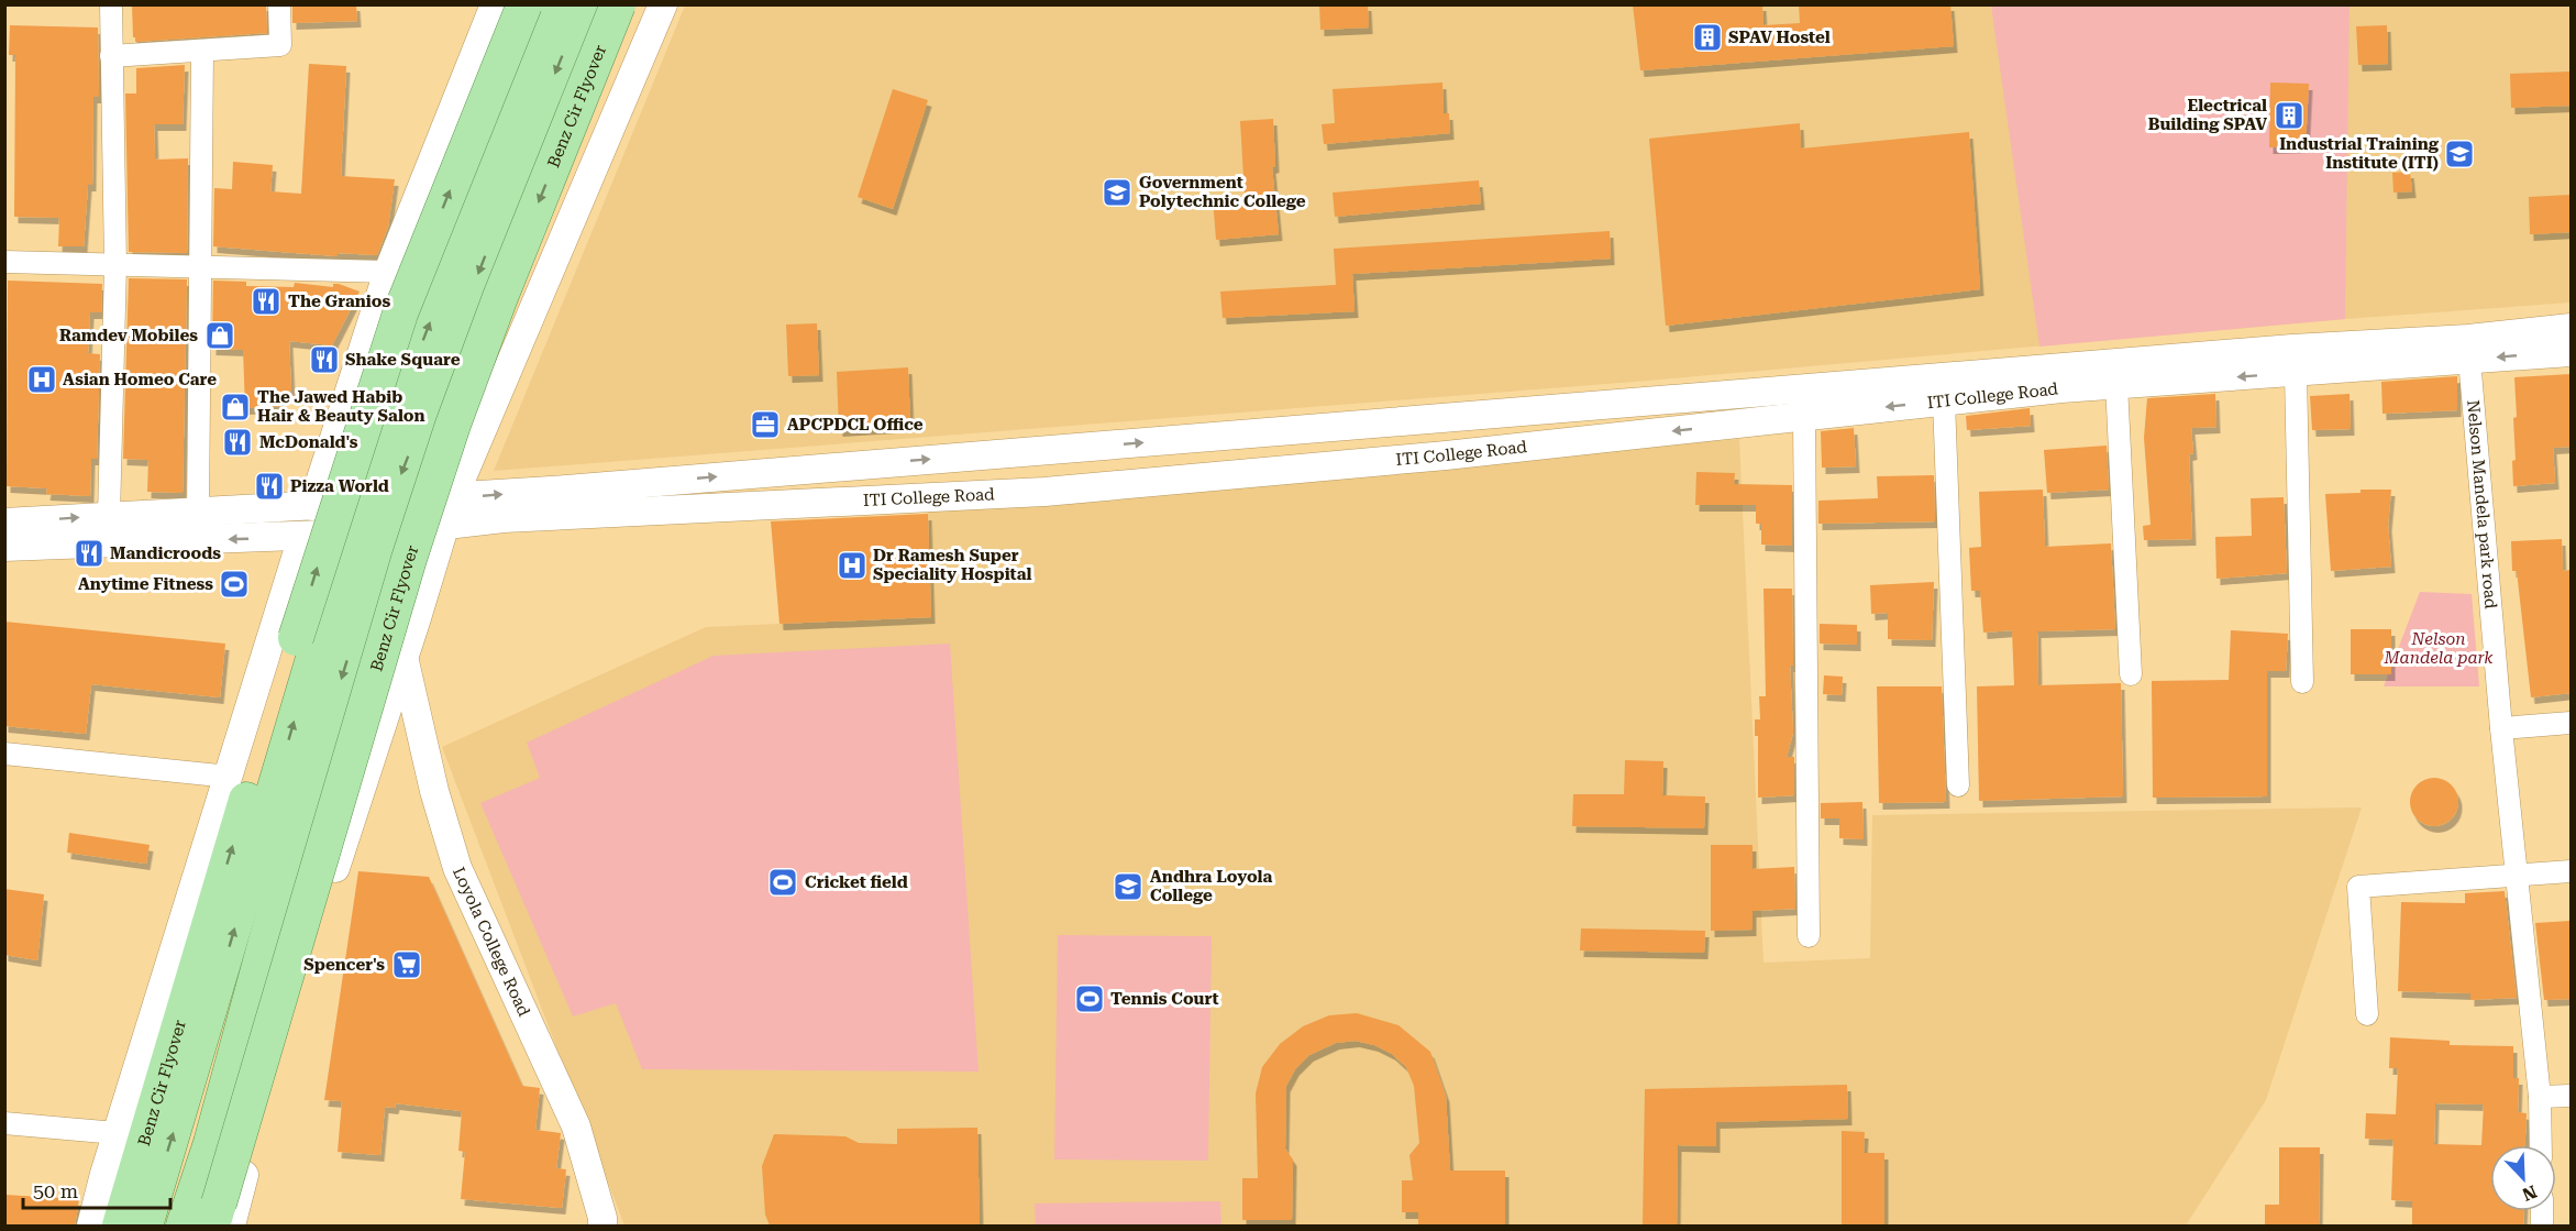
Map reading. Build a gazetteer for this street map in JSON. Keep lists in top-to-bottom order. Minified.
{"streets":{"main road":["Benz Cir Flyover"],"street":["ITI College Road","Nelson Mandela park road","Loyola College Road"]},"crossings":[["ITI College Road","Nelson Mandela park road"]],"parks":["Nelson Mandela park"],"places":{"building":["SPAV Hostel","Electrical Building SPAV"],"school or university":["Industrial Training Institute (ITI)","Government Polytechnic College","Andhra Loyola College"],"restaurant":["The Granios","Shake Square","McDonald's","Pizza World","Mandicroods"],"shop":["Ramdev Mobiles","The Jawed Habib Hair & Beauty Salon"],"hospital":["Asian Homeo Care","Dr Ramesh Super Speciality Hospital"],"office":["APCPDCL Office"],"sports":["Anytime Fitness","Cricket field","Tennis Court"],"supermarket":["Spencer's"]},"scale_bar":"50 m","north":"bottom right"}
